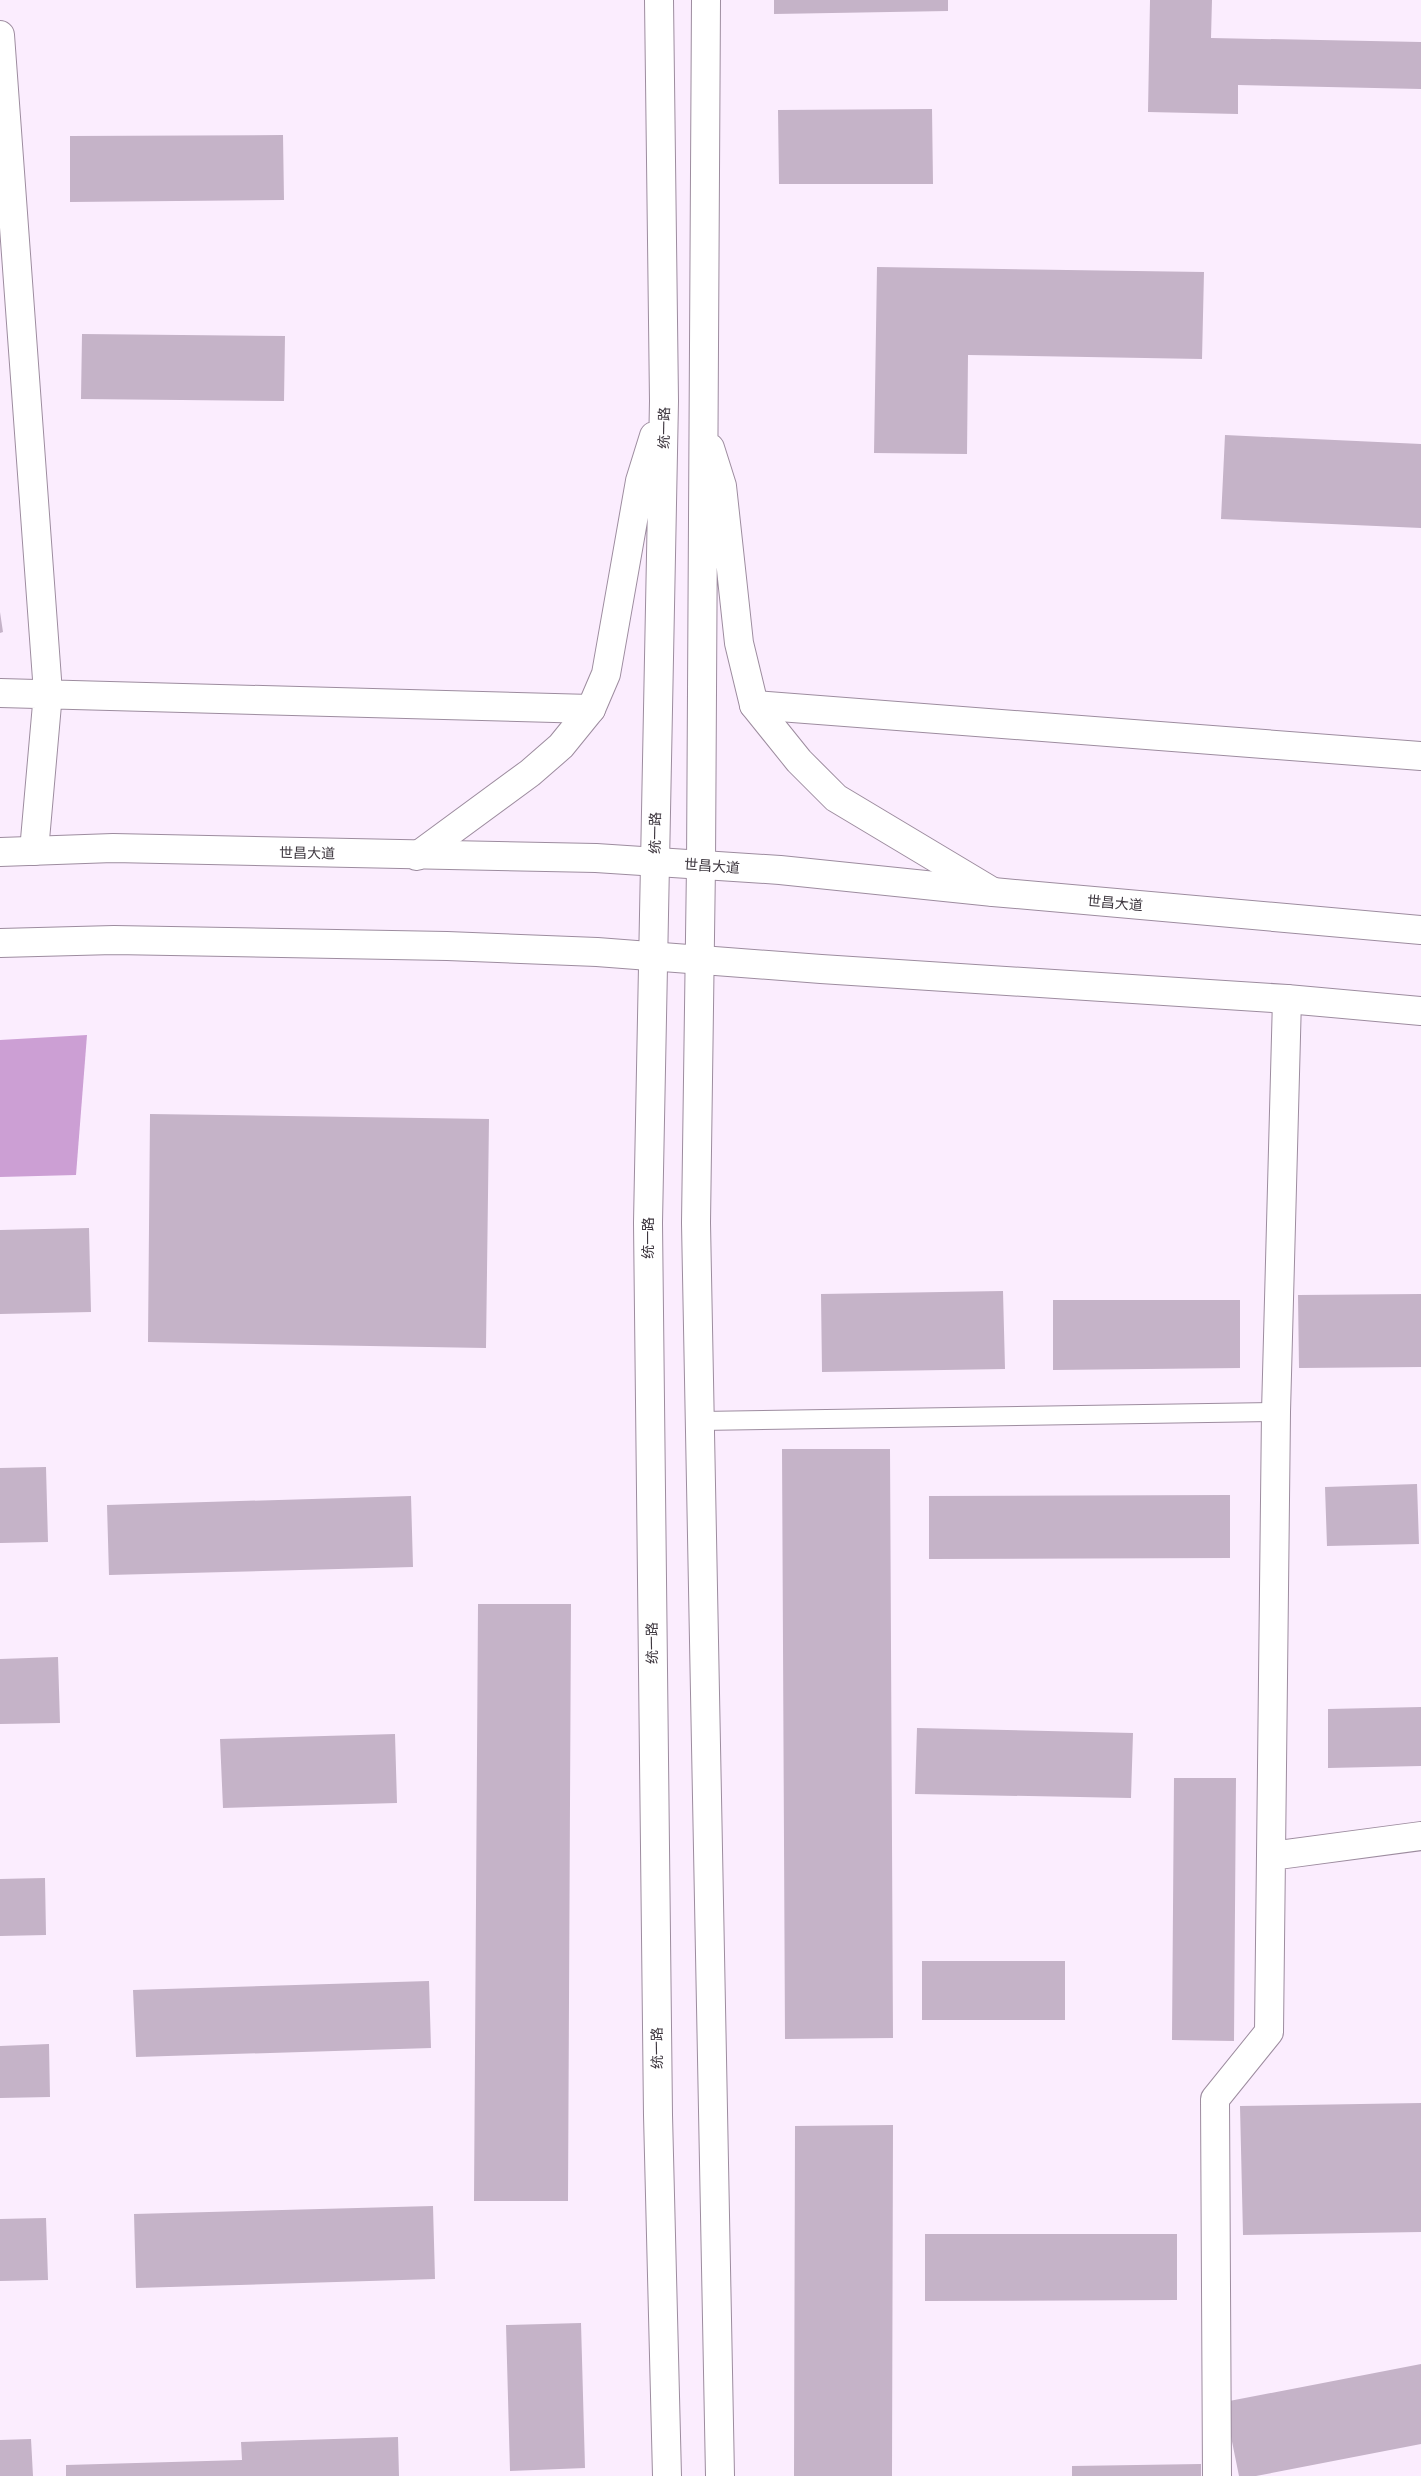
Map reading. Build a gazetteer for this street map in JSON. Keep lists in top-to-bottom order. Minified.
{"streets":{"main road":["统一路","世昌大道"]},"crossings":[["统一路","世昌大道"]]}
